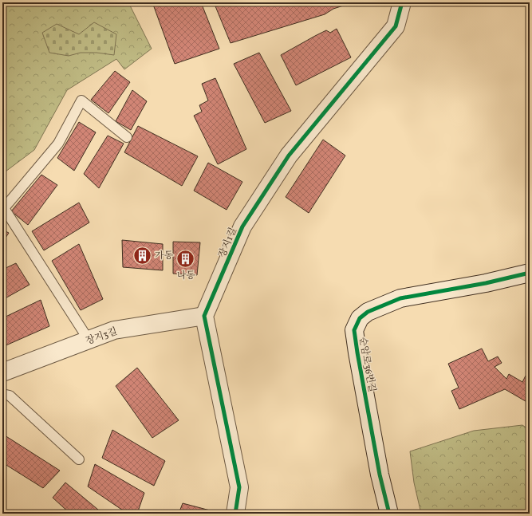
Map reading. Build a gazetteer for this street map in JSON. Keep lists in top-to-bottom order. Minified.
{"streets":{"street":["장지1길","장지3길","순암로36번길"]},"crossings":[["장지1길","장지3길"]],"places":{"building":["가동","나동"]}}
